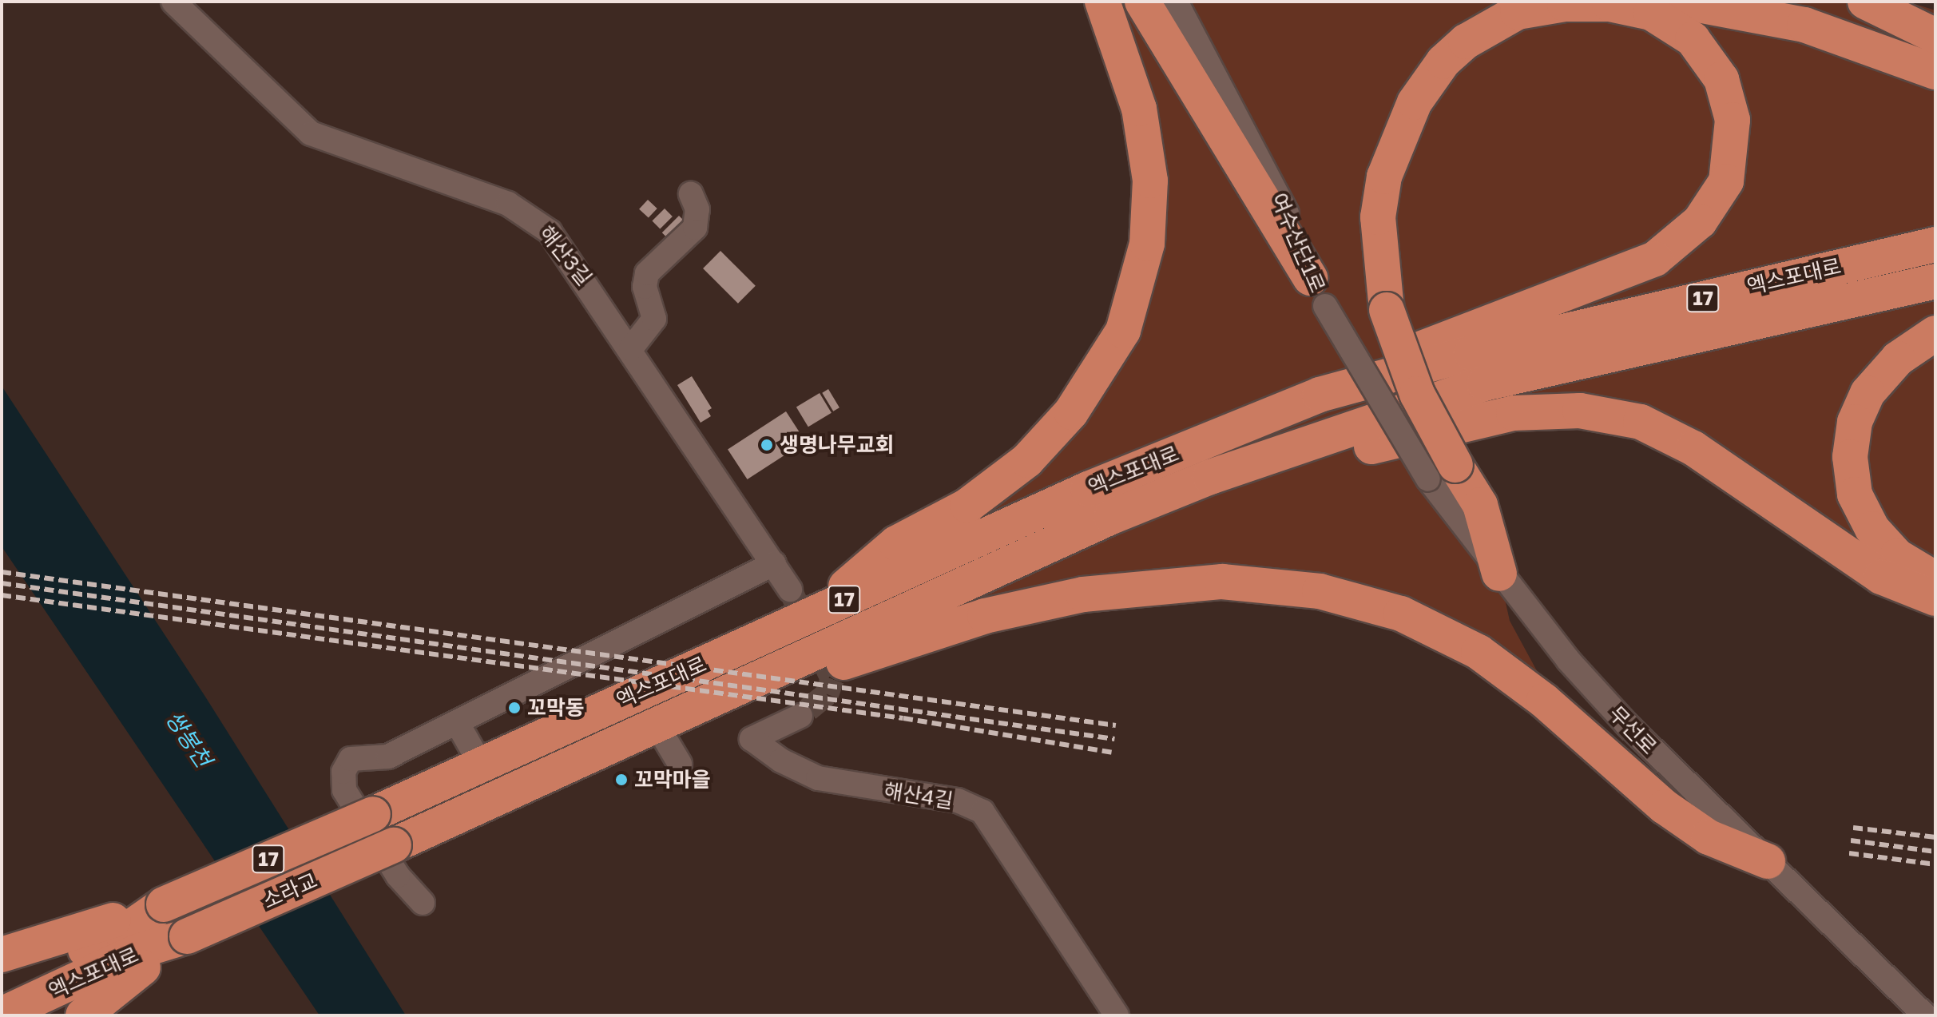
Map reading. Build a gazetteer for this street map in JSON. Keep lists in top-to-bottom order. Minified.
{"streets":{"highway":["엑스포대로","17","소라교"],"street":["여수산단1로","해산3길","무선로","해산4길"]},"crossings":[["엑스포대로","소라교"]],"water":["쌍봉천"],"places":["생명나무교회","꼬막동","꼬막마을"]}
